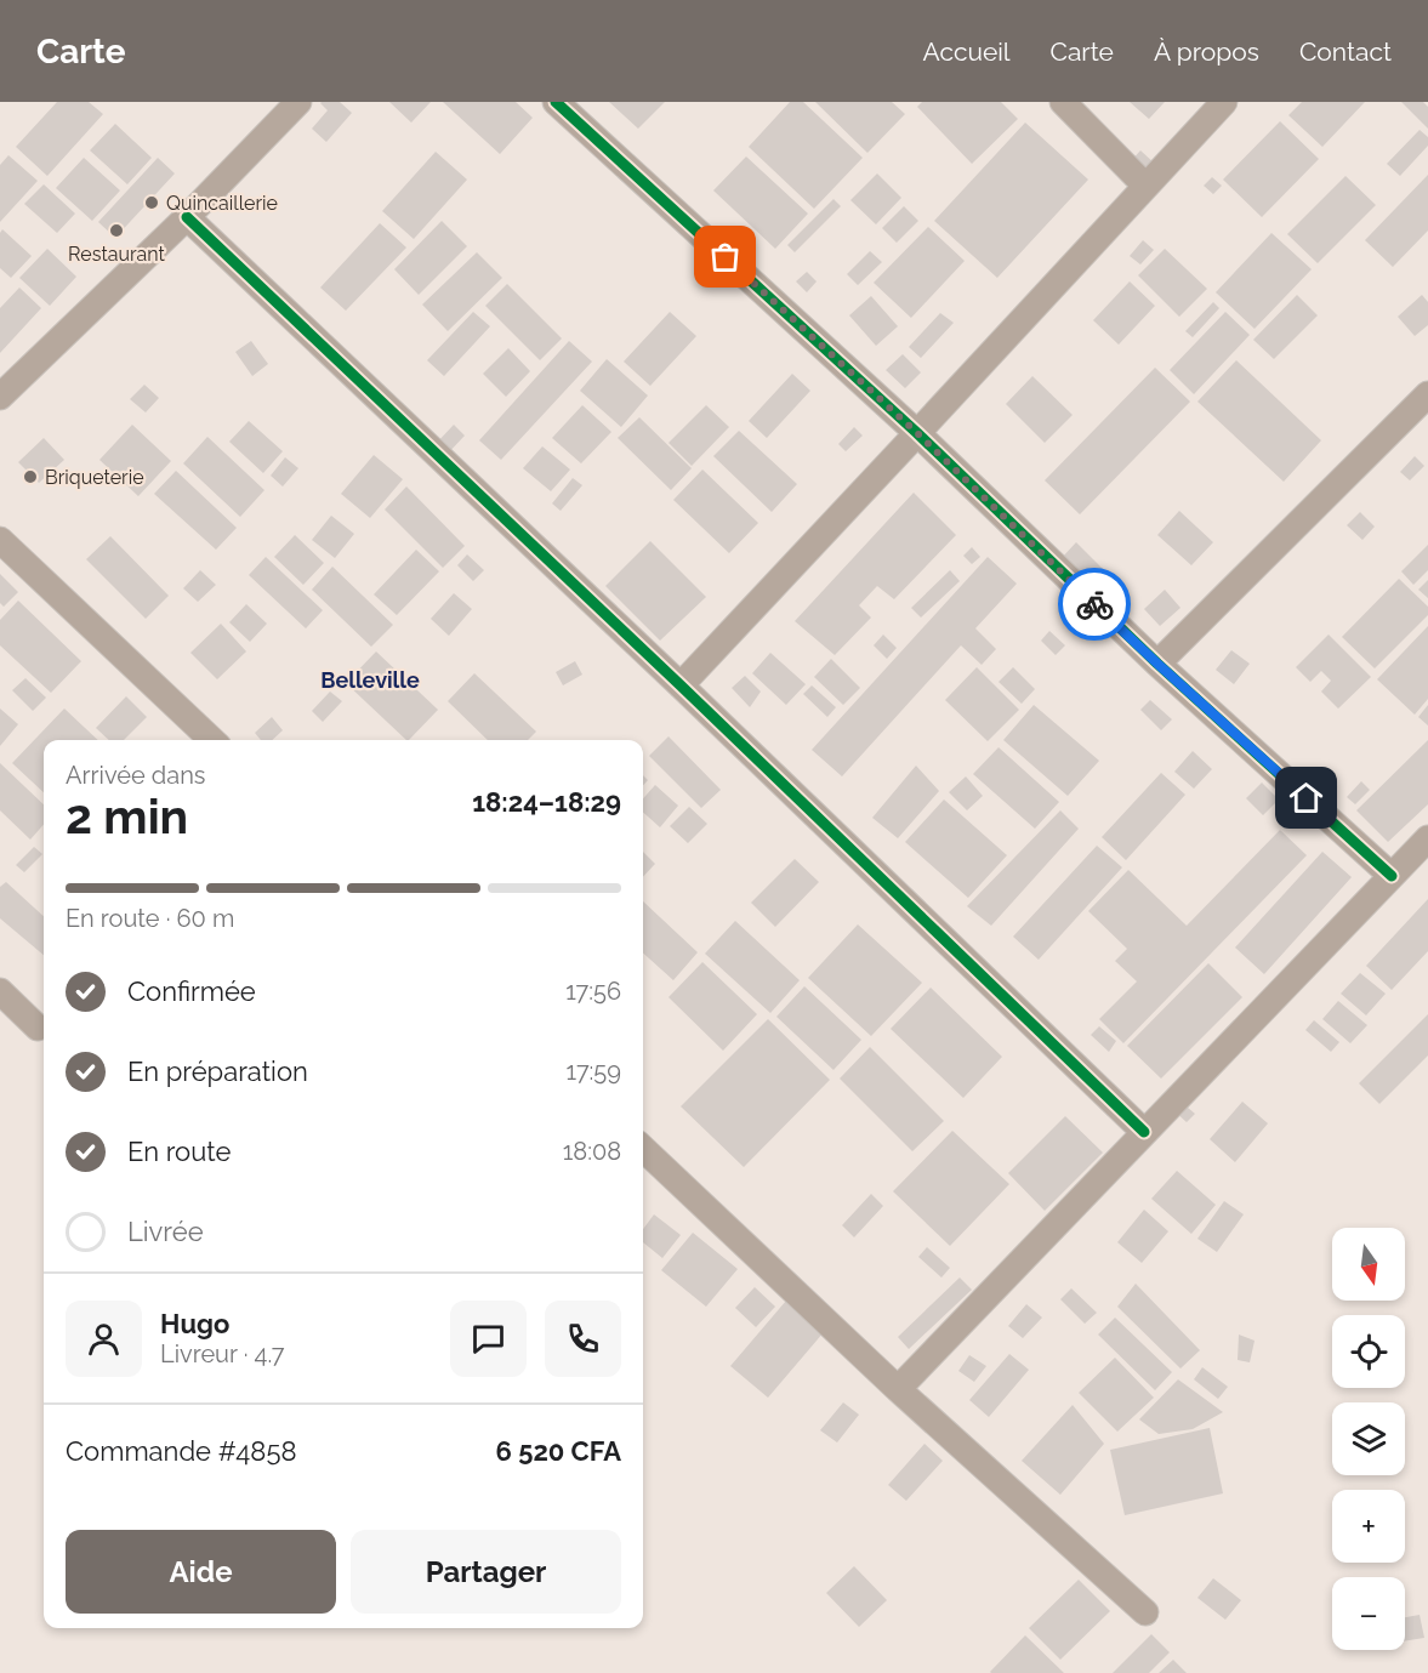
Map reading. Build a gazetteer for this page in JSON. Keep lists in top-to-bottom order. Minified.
{"districts":["Belleville"],"places":["Quincaillerie","Restaurant","Briqueterie"],"north":"bottom","page":{"header":"Carte","nav":["Accueil","Carte","À propos","Contact"],"heading":["2 min","Arrivée dans","18:24–18:29"],"panel":["Hugo","Livreur · 4.7","Commande #4858","6 520 CFA"],"bar":"En route · 60 m","list":[["Confirmée","17:56"],["En préparation","17:59"],["En route","18:08"],"Livrée"],"map_buttons":["+","−"],"buttons":["Aide","Partager"]}}
